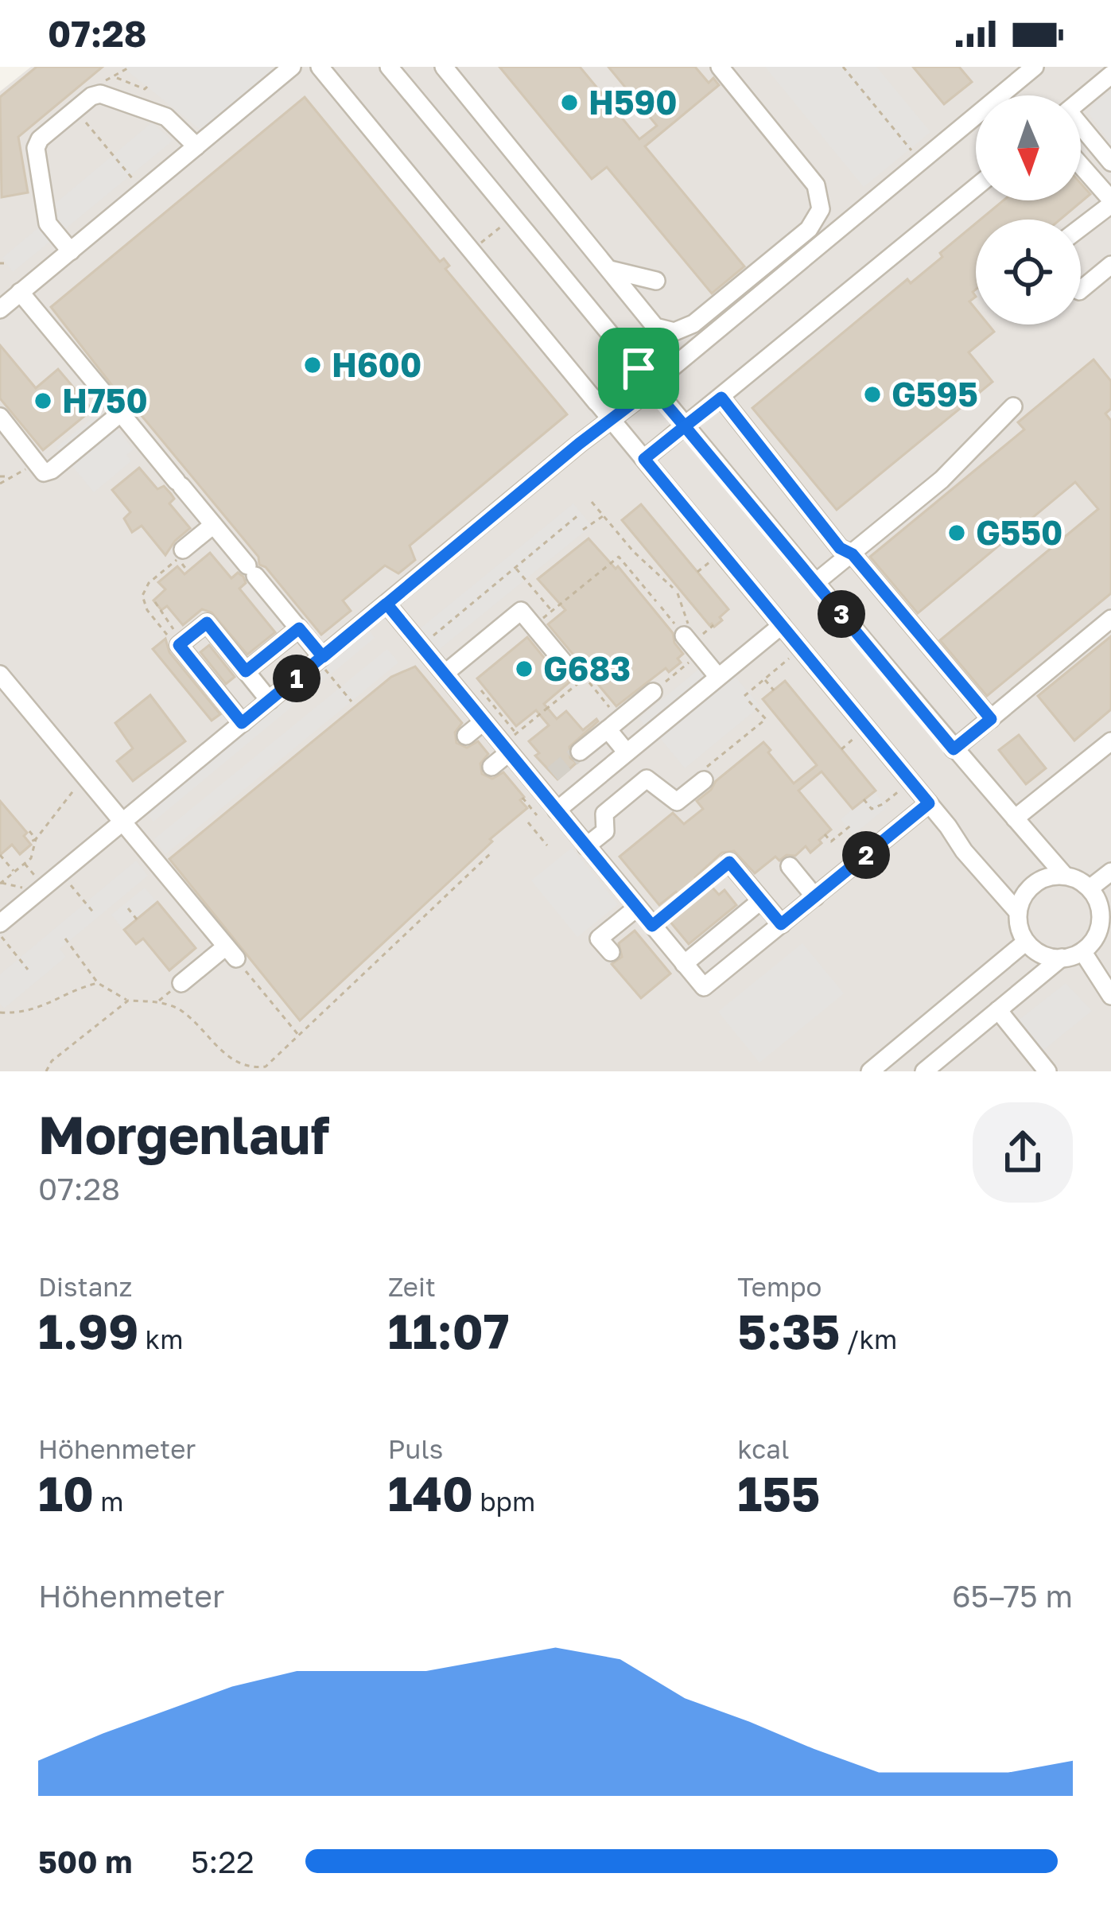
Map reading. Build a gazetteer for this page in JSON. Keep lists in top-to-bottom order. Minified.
{"places":["H590","H600","G595","H750","G550","G683"],"north":"bottom","page":{"status":"07:28","pins":["3","1","2"],"heading":["Morgenlauf","07:28"],"stats":[["Distanz","1.99 km"],["Zeit","11:07"],["Tempo","5:35 /km"],["Höhenmeter","10 m"],["Puls","140 bpm"],["kcal","155"]],"chart":["Höhenmeter","65–75 m"],"list":[{"name":"500 m","note":"5:22"}]}}
